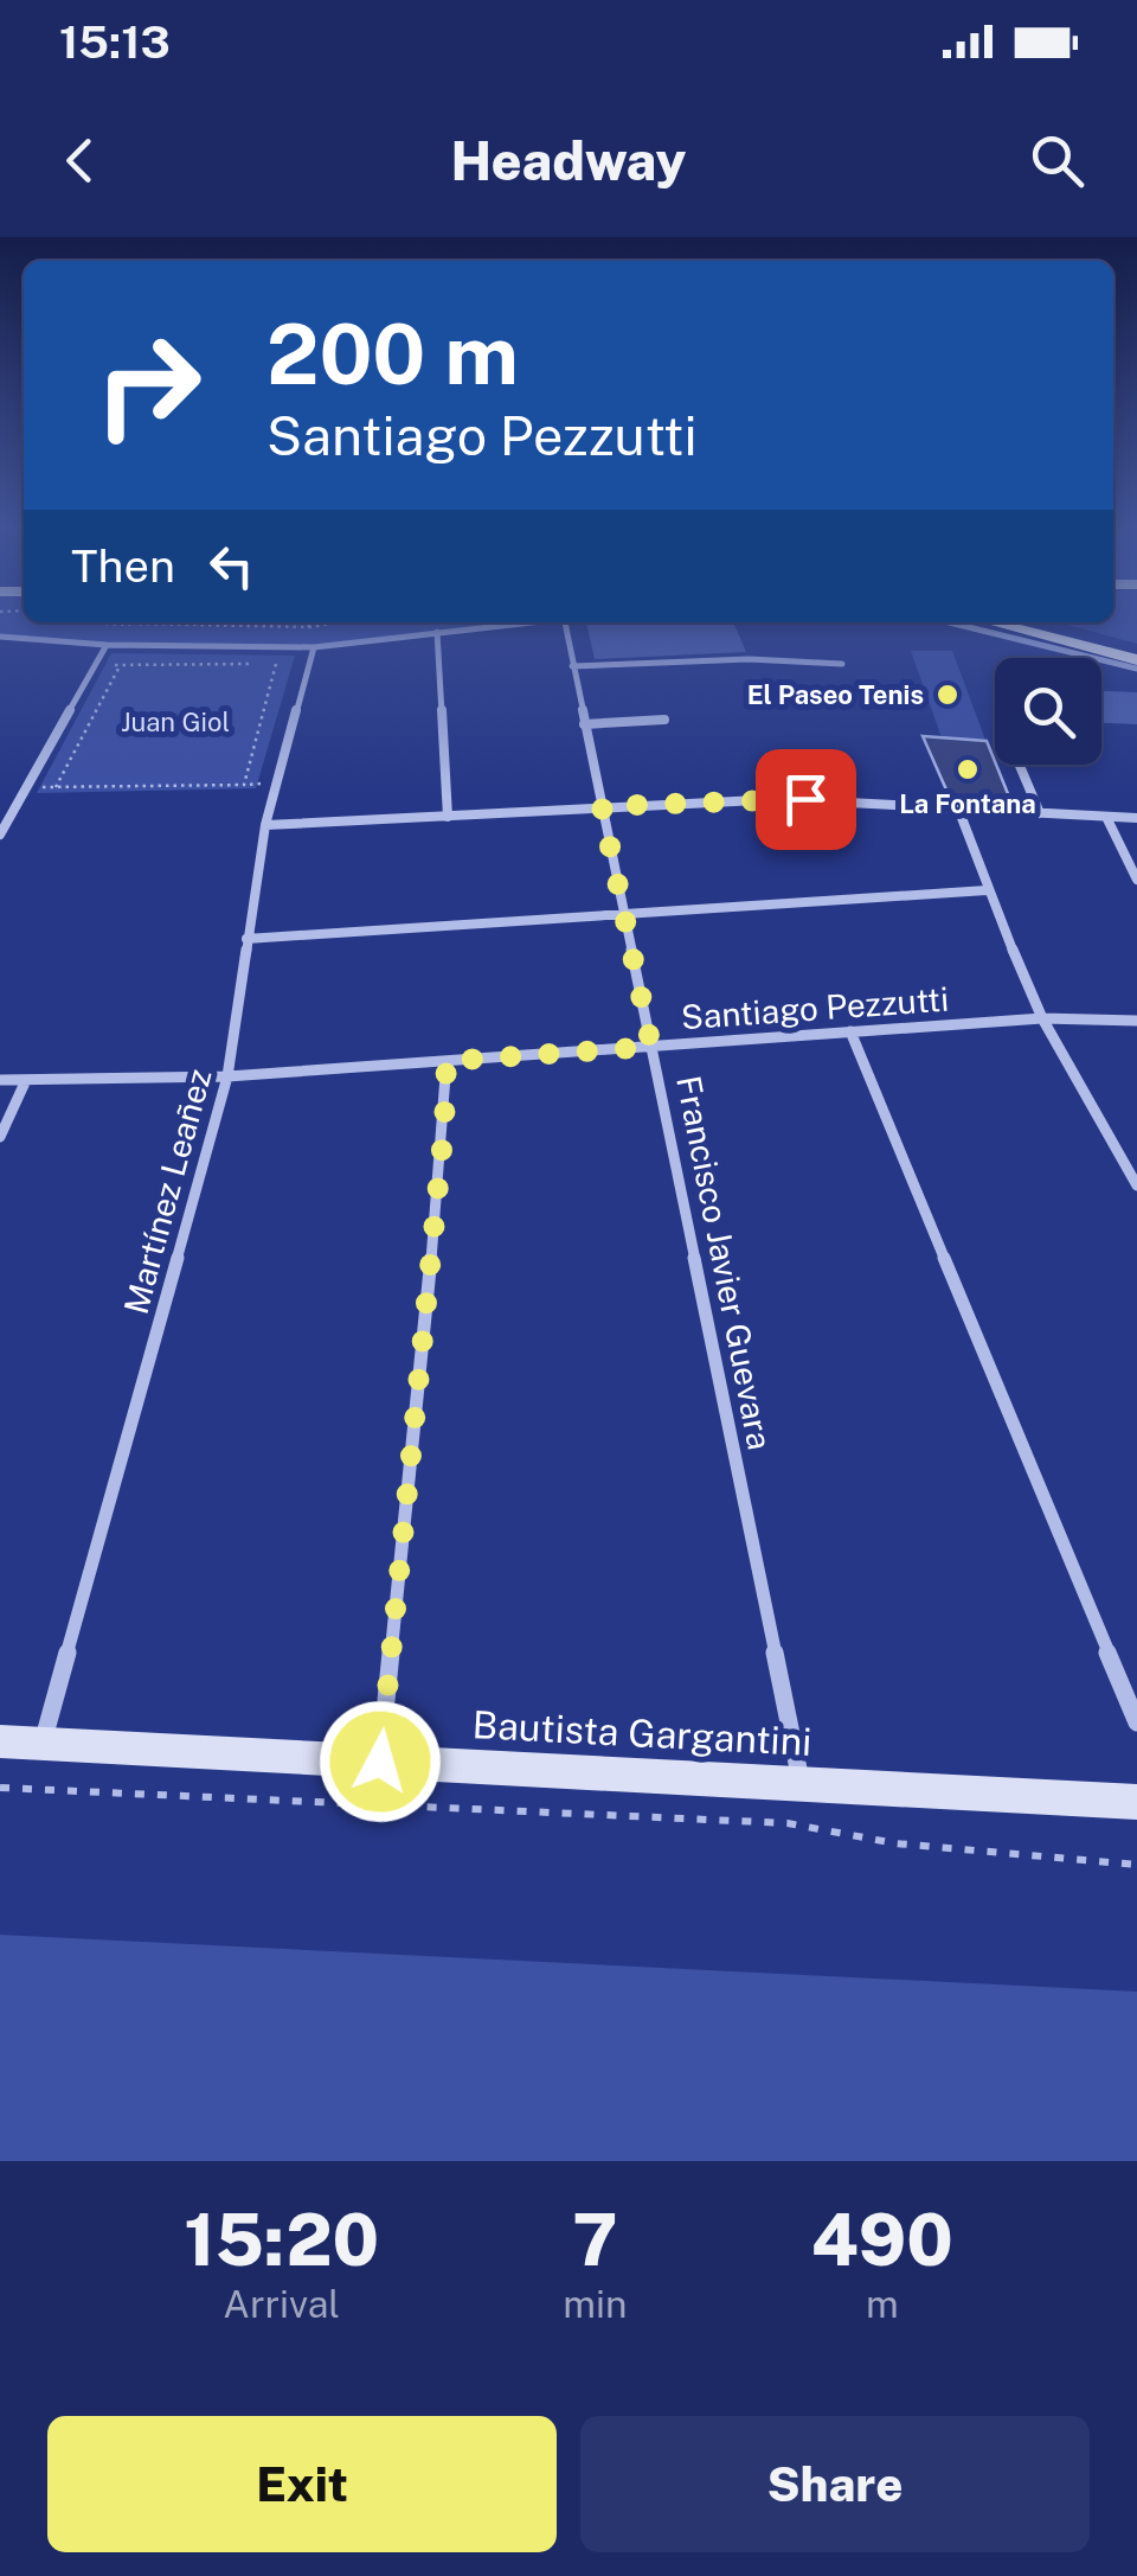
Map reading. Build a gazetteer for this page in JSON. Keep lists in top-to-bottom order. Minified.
{"streets":{"street":["Santiago Pezzutti","Martínez Leañez","Francisco Javier Guevara","Bautista Gargantini"]},"crossings":[["Santiago Pezzutti","Martínez Leañez"],["Santiago Pezzutti","Francisco Javier Guevara"],["Martínez Leañez","Bautista Gargantini"],["Francisco Javier Guevara","Bautista Gargantini"]],"parks":["Juan Giol"],"places":["El Paseo Tenis","La Fontana"],"page":{"status":"15:13","header":"Headway","turn":["200 m","Santiago Pezzutti"],"then":"Then","eta":["15:20","Arrival","7","min","490","m"],"buttons":["Exit","Share"]}}
